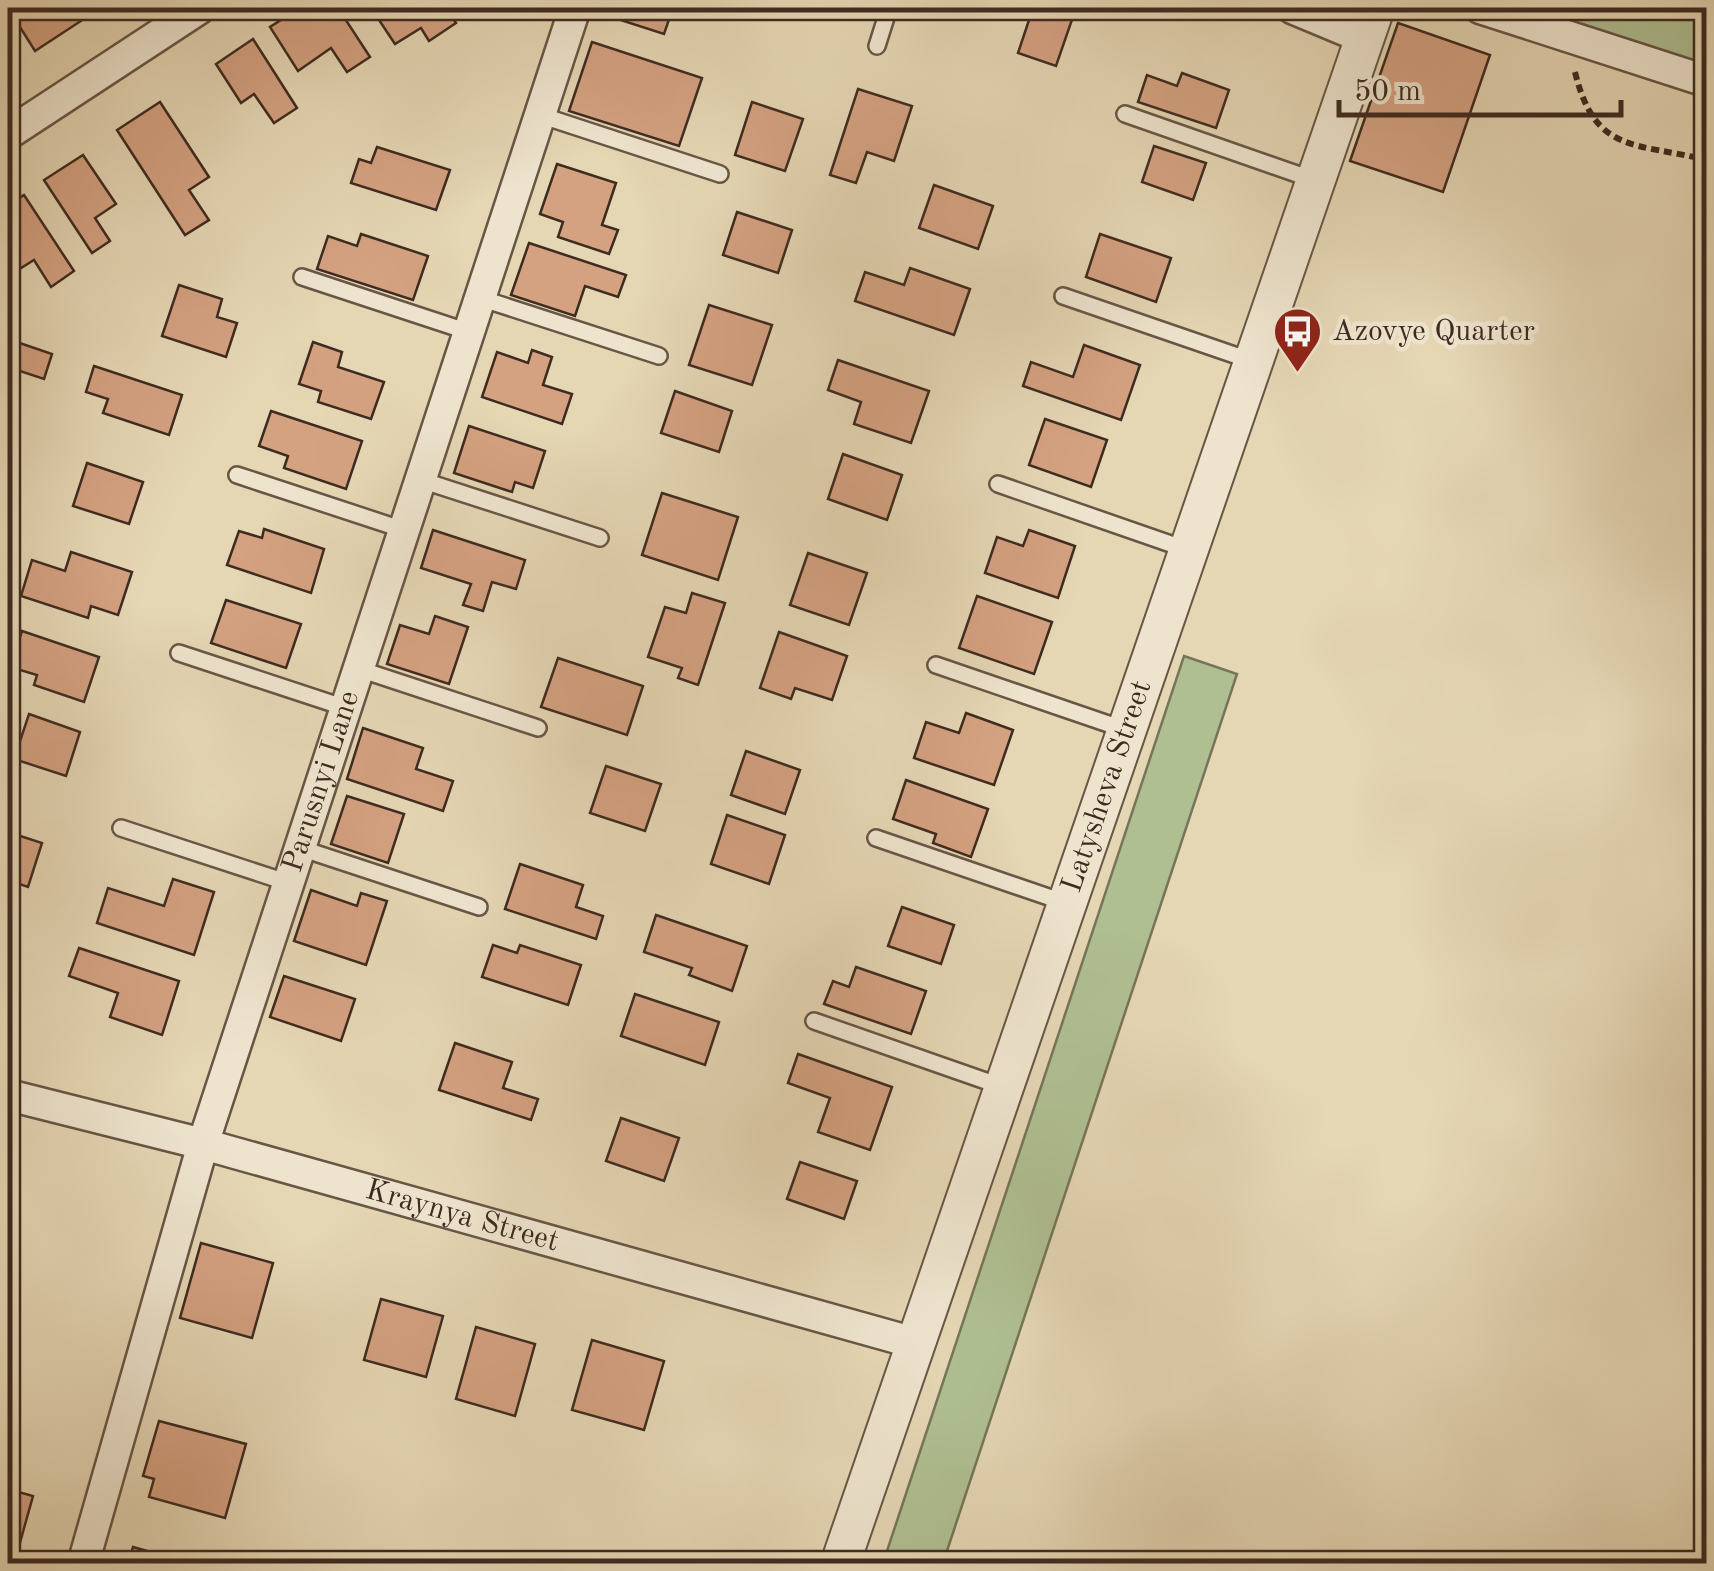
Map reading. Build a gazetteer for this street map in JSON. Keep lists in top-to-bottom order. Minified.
{"streets":{"street":["Parusnyi Lane","Latysheva Street","Kraynya Street"]},"crossings":[["Parusnyi Lane","Kraynya Street"],["Latysheva Street","Kraynya Street"]],"places":{"bus stop":["Azovye Quarter"]},"scale_bar":"50 m"}
